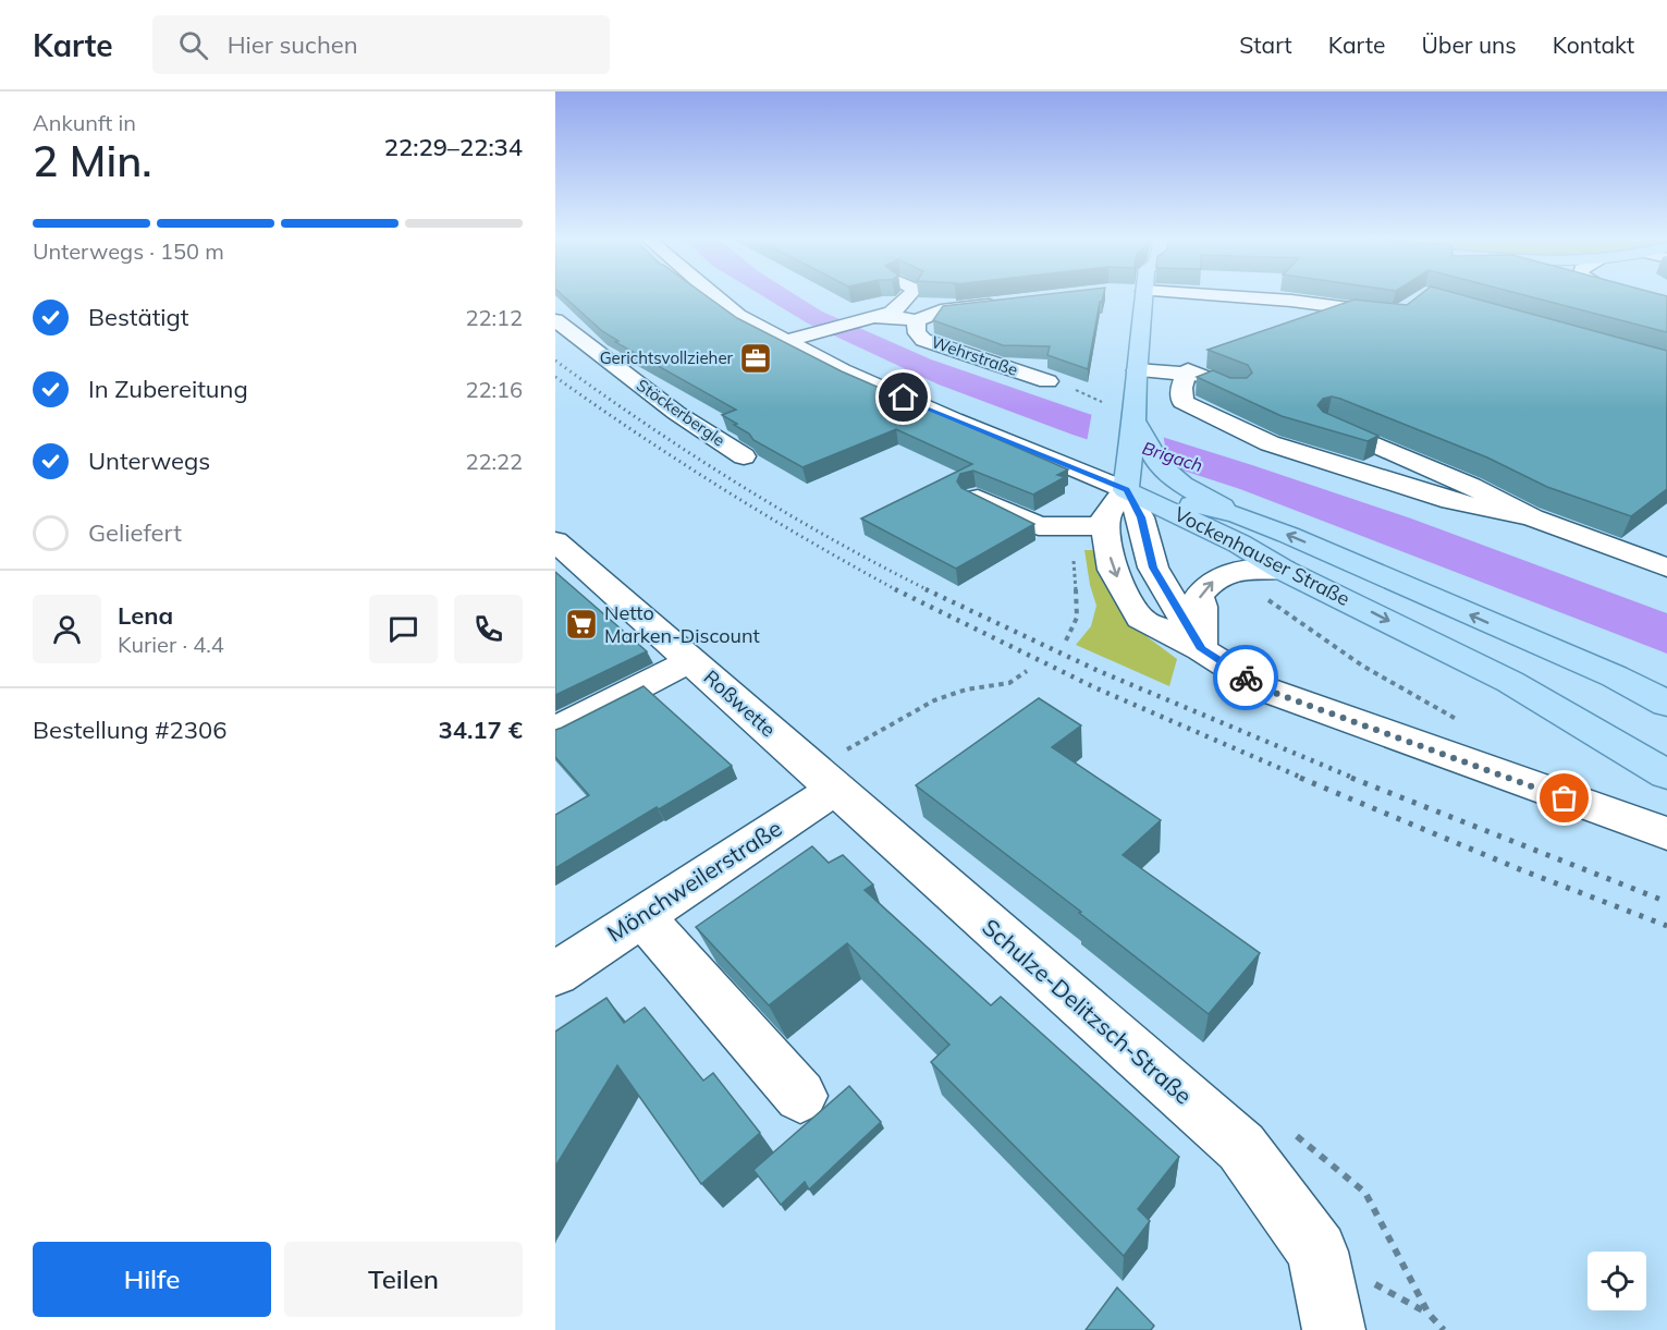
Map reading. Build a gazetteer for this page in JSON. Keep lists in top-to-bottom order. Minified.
{"streets":{"main road":["Vockenhauser Straße"],"street":["Wehrstraße","Stöckerbergle","Roßwette","Mönchweilerstraße","Schulze-Delitzsch-Straße"]},"crossings":[["Roßwette","Mönchweilerstraße"],["Roßwette","Schulze-Delitzsch-Straße"],["Mönchweilerstraße","Schulze-Delitzsch-Straße"]],"water":["Brigach"],"places":{"office":["Gerichtsvollzieher"],"supermarket":["Netto Marken-Discount"]},"page":{"header":"Karte","search":"Hier suchen","nav":["Start","Karte","Über uns","Kontakt"],"heading":["2 Min.","Ankunft in","22:29–22:34"],"panel":["Lena","Kurier · 4.4","Bestellung #2306","34.17 €"],"bar":"Unterwegs · 150 m","list":[["Bestätigt","22:12"],["In Zubereitung","22:16"],["Unterwegs","22:22"],"Geliefert"],"buttons":["Hilfe","Teilen"]}}
